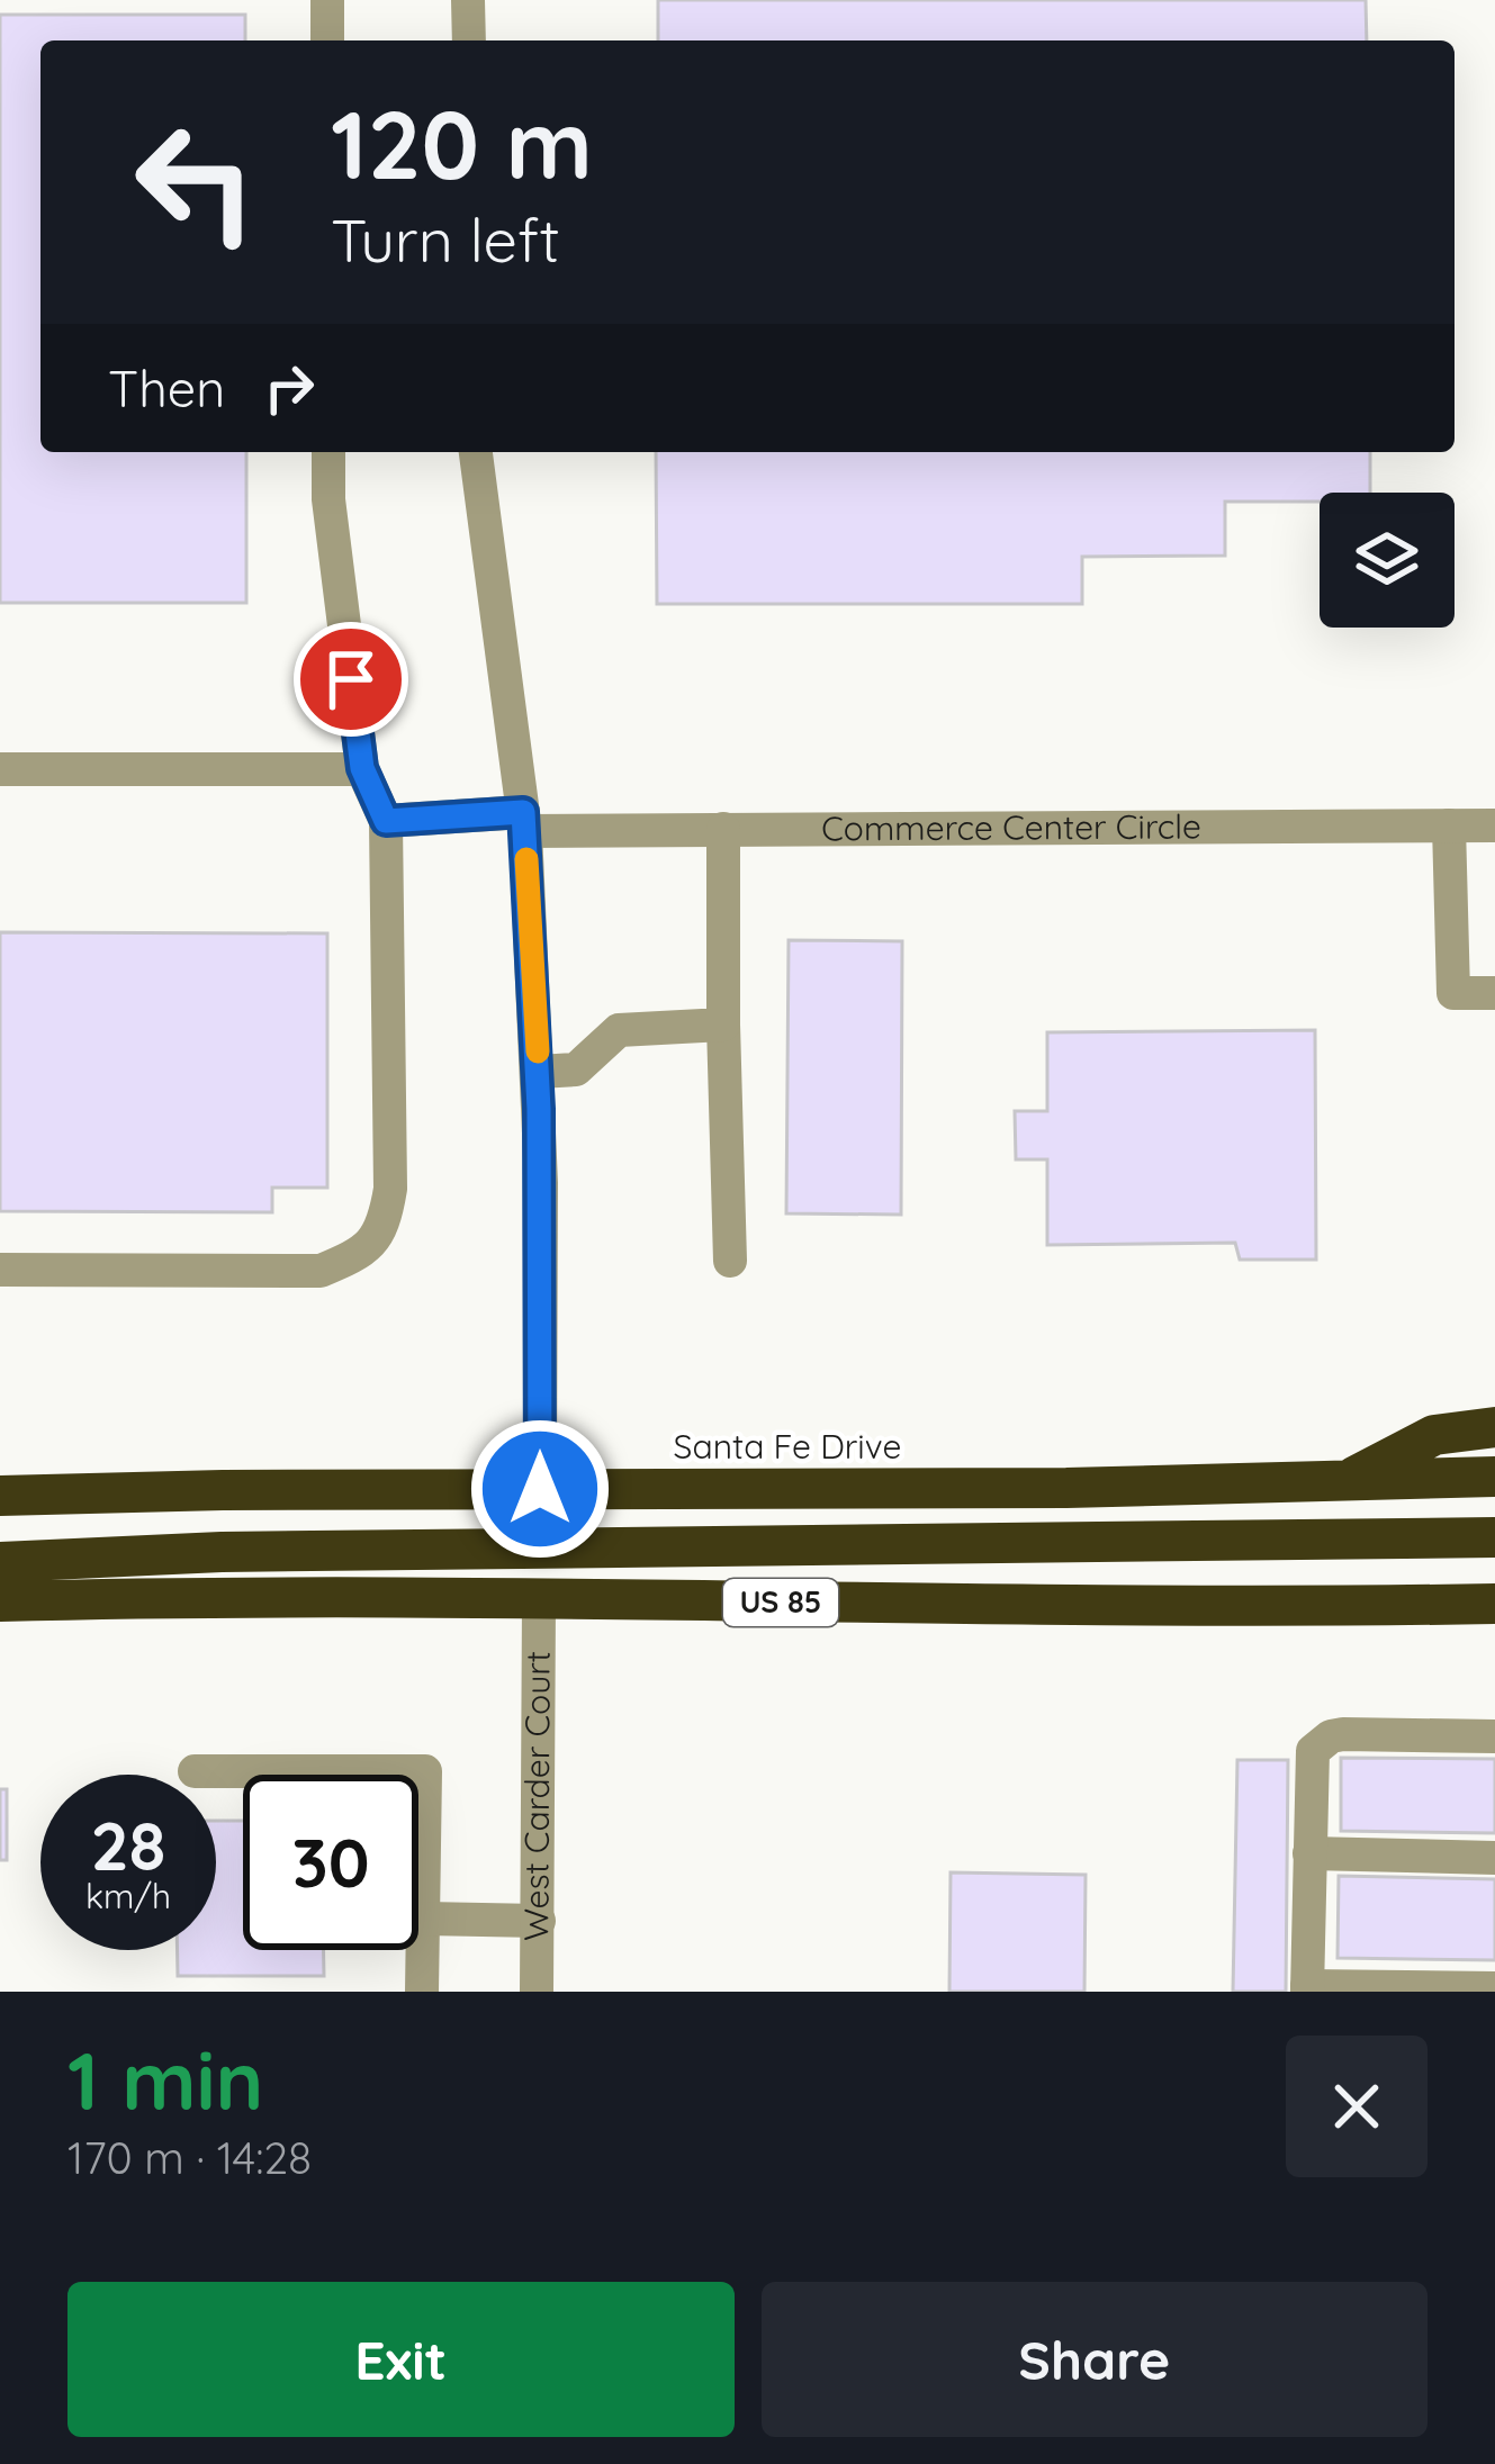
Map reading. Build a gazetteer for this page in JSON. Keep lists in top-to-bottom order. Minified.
{"streets":{"highway":["Santa Fe Drive","US 85"],"street":["Commerce Center Circle","West Carder Court"]},"crossings":[["US 85","West Carder Court"]],"page":{"turn":["120 m","Turn left"],"then":"Then","speed":"28 km/h","limit":"30","heading":["1 min","170 m · 14:28"],"buttons":["Exit","Share"]}}
